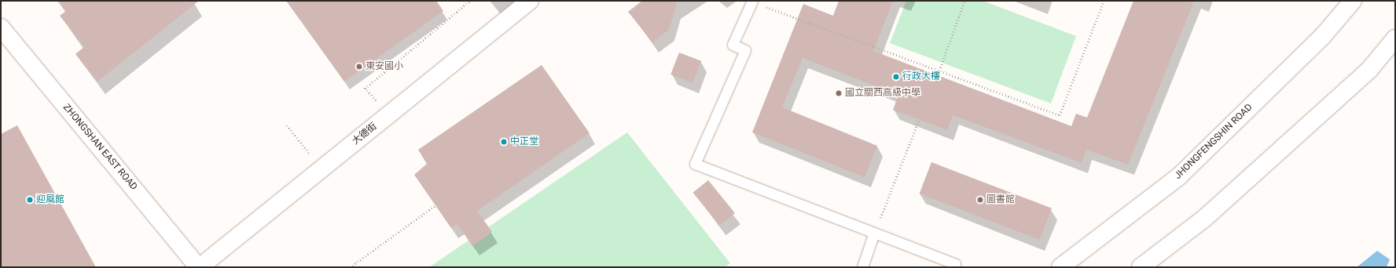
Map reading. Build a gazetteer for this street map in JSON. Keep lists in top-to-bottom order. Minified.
{"streets":{"street":["大德街","JHONGFENGSHIN ROAD","ZHONGSHAN EAST ROAD"]},"crossings":[["大德街","ZHONGSHAN EAST ROAD"]],"places":["東安國小","行政大樓","國立關西高級中學","中正堂","迎風館","圖書館"]}
